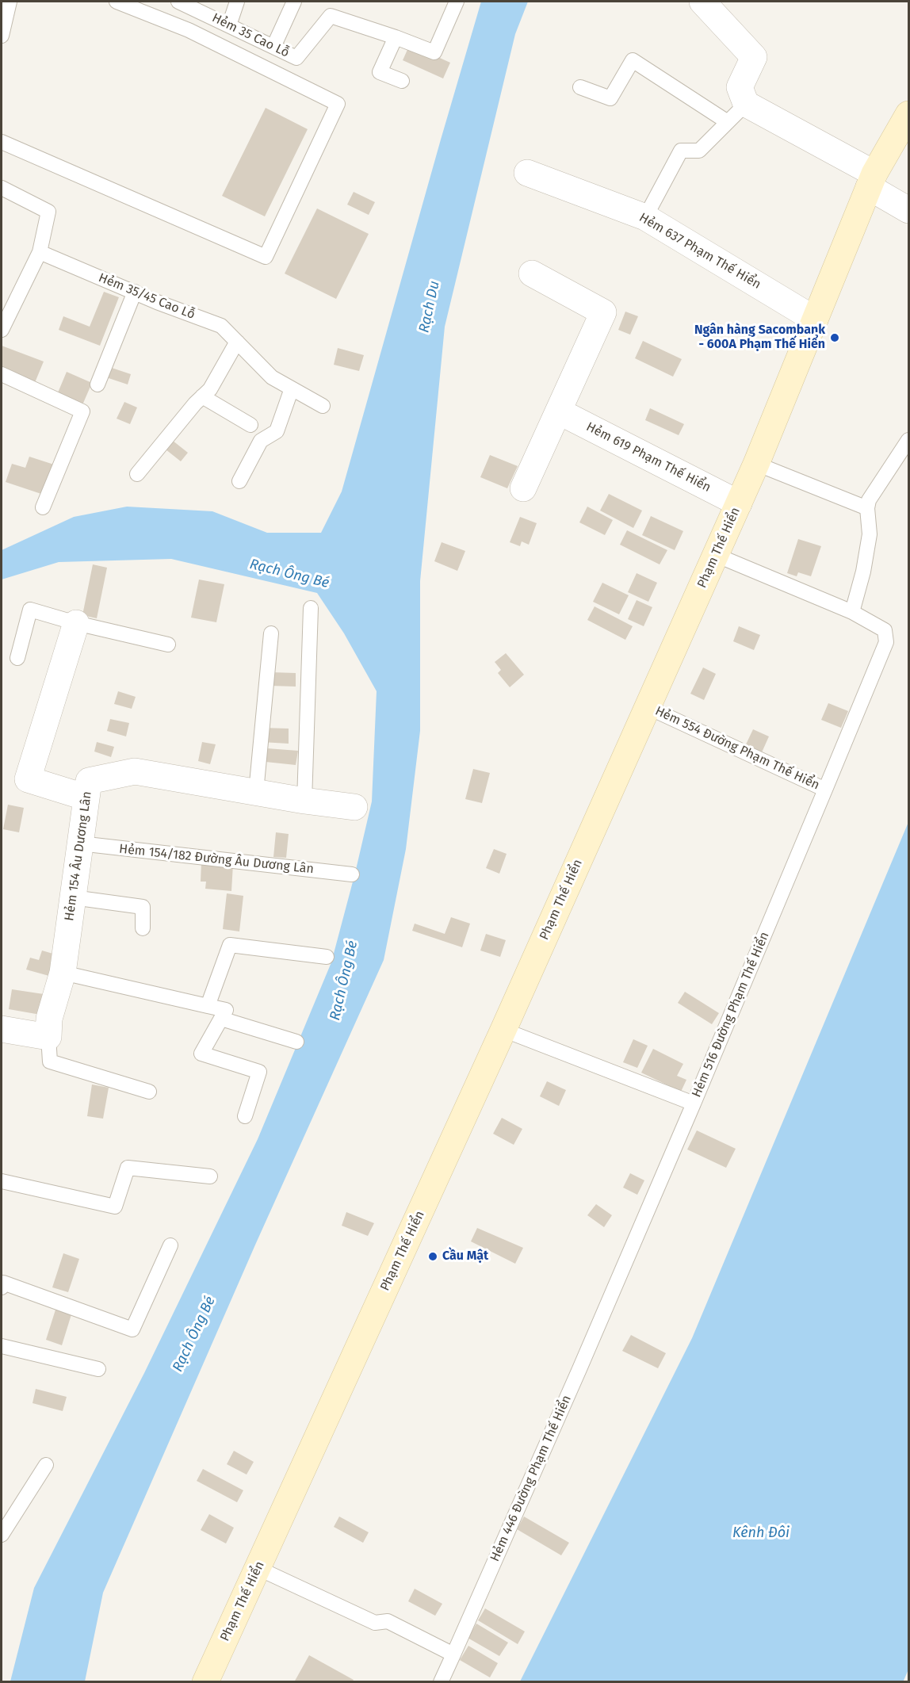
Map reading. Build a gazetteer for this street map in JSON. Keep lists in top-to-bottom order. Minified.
{"streets":{"main road":["Phạm Thế Hiển"],"street":["Hẻm 637 Phạm Thế Hiển","Hẻm 619 Phạm Thế Hiển","Hẻm 154 Âu Dương Lân"],"lane":["Hẻm 35 Cao Lỗ","Hẻm 35/45 Cao Lỗ","Hẻm 554 Đường Phạm Thế Hiển","Hẻm 154/182 Đường Âu Dương Lân","Hẻm 516 Đường Phạm Thế Hiển","Hẻm 446 Đường Phạm Thế Hiển"]},"crossings":[["Hẻm 637 Phạm Thế Hiển","Phạm Thế Hiển"],["Hẻm 619 Phạm Thế Hiển","Phạm Thế Hiển"],["Phạm Thế Hiển","Hẻm 554 Đường Phạm Thế Hiển"],["Phạm Thế Hiển","Hẻm 516 Đường Phạm Thế Hiển"],["Hẻm 554 Đường Phạm Thế Hiển","Hẻm 516 Đường Phạm Thế Hiển"],["Hẻm 154 Âu Dương Lân","Hẻm 154/182 Đường Âu Dương Lân"],["Hẻm 516 Đường Phạm Thế Hiển","Hẻm 446 Đường Phạm Thế Hiển"]],"water":["Rạch Du","Rạch Ông Bé","Kênh Đôi"],"places":["Ngân hàng Sacombank - 600A Phạm Thế Hiển","Cầu Mật"]}
